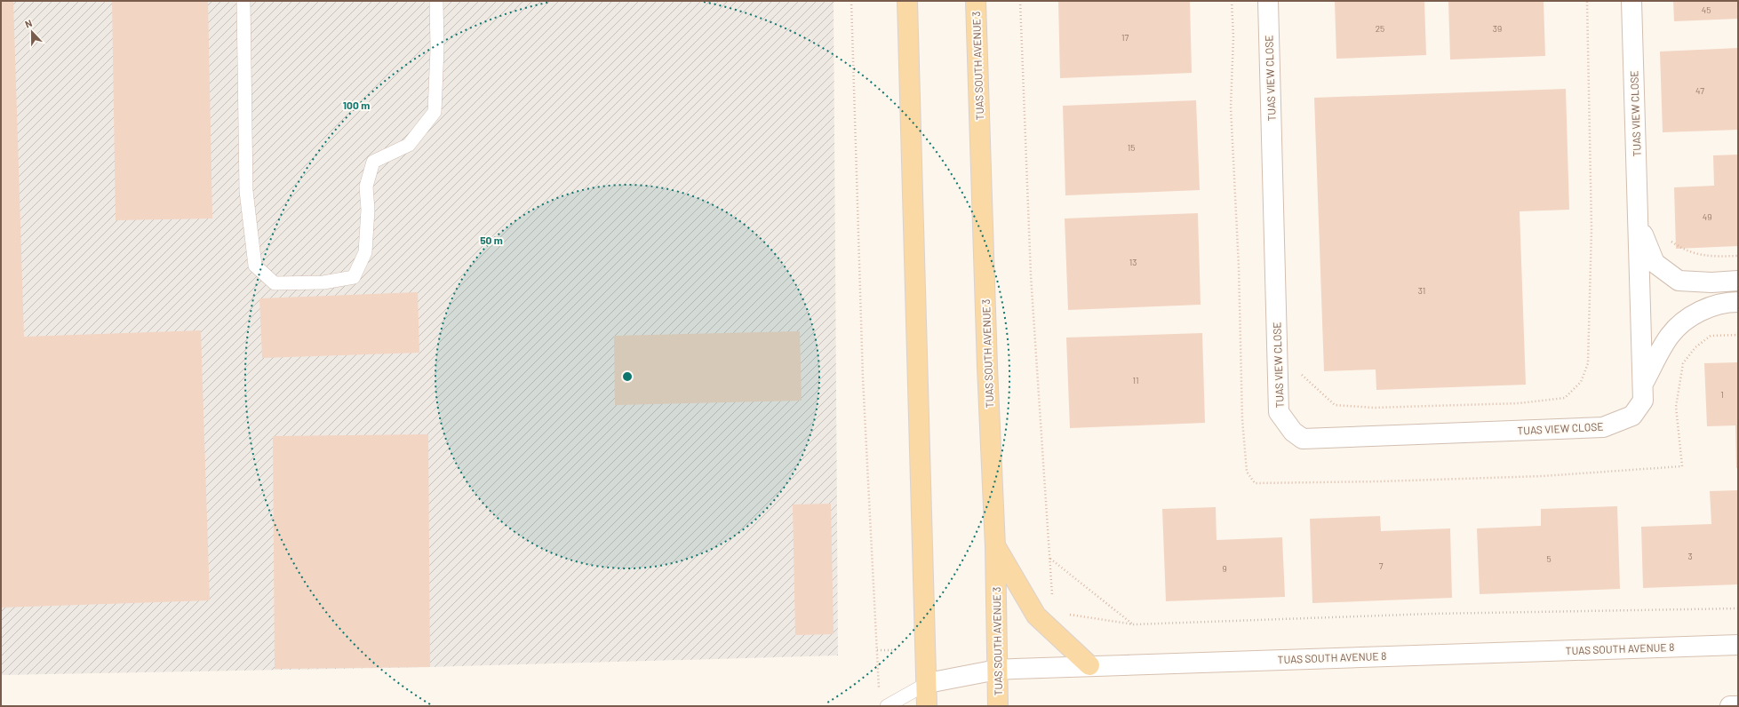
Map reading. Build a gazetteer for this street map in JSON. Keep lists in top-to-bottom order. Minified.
{"streets":{"main road":["TUAS SOUTH AVENUE 3"],"street":["TUAS VIEW CLOSE","TUAS SOUTH AVENUE 8"]},"crossings":[["TUAS SOUTH AVENUE 3","TUAS SOUTH AVENUE 8"]],"house_numbers":["45","25","39","17","47","15","49","13","31","11","1","3","5","7","9"],"north":"top","rings":["100 m","50 m"]}
